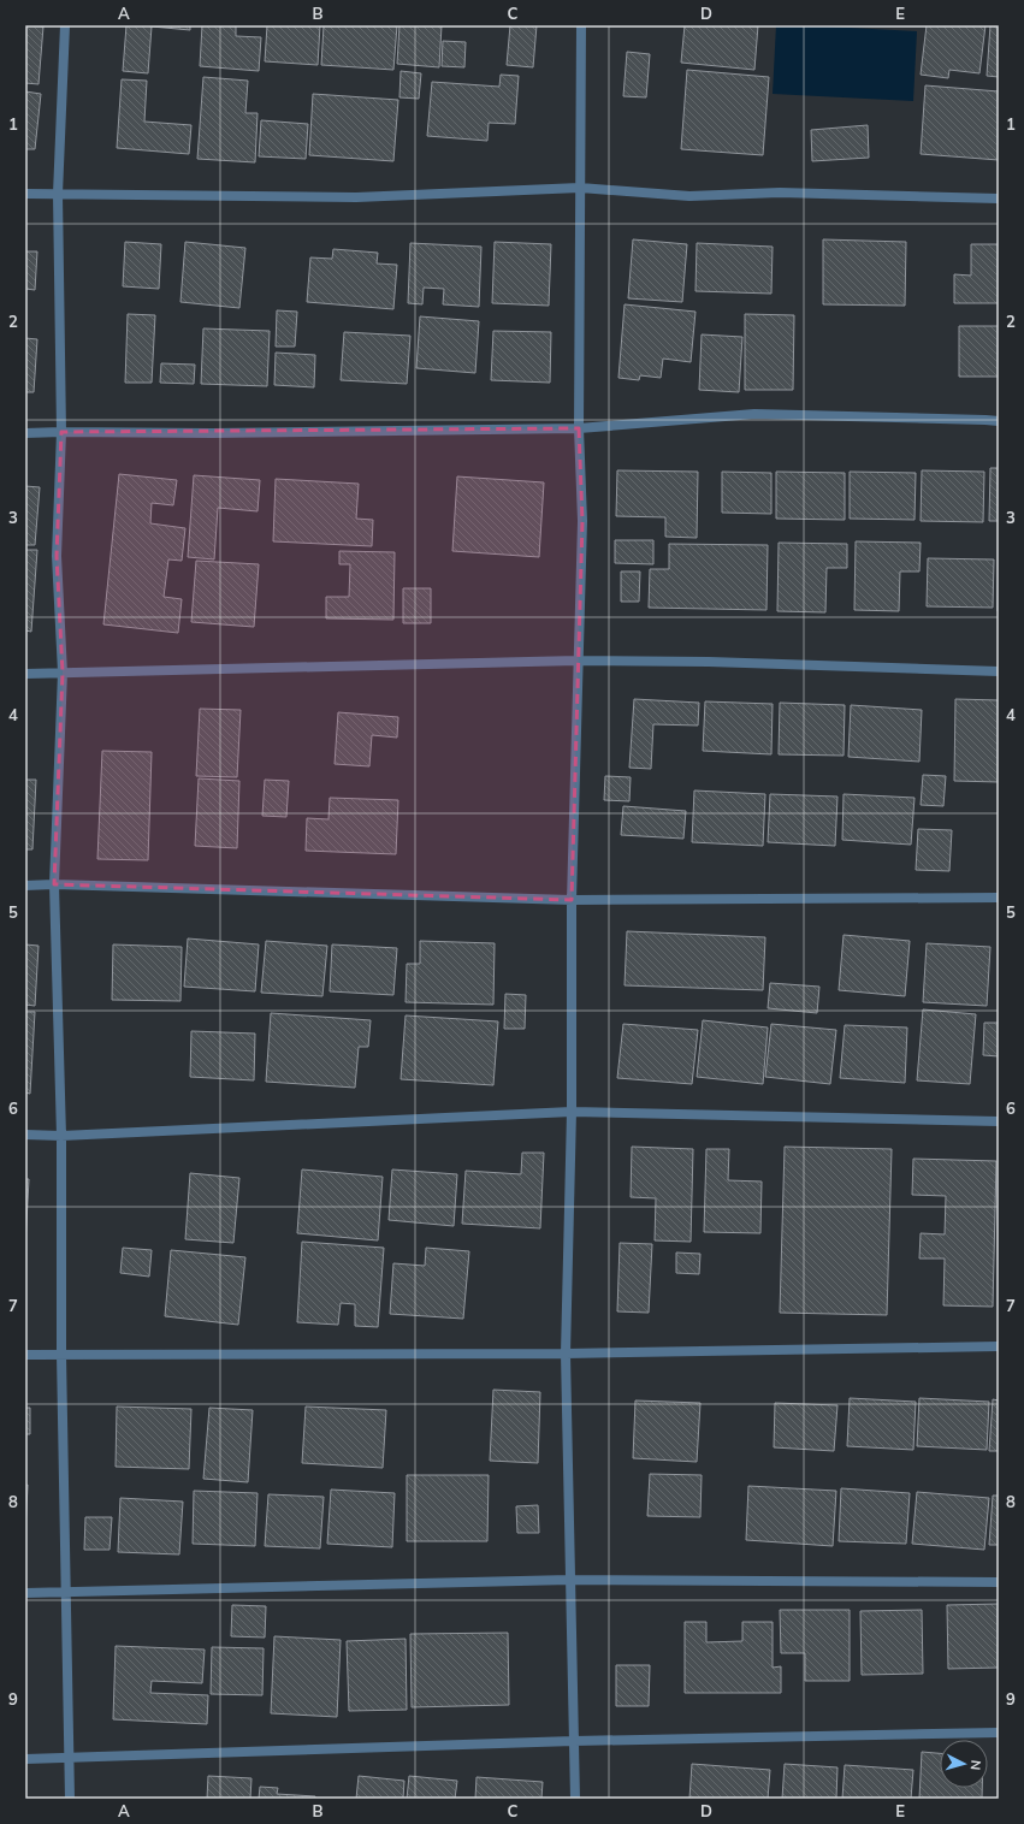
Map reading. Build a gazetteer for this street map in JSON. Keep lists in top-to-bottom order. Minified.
{"north":"right","grid":{"columns":["A","B","C","D","E"],"rows":["1","2","3","4","5","6","7","8","9"]}}
